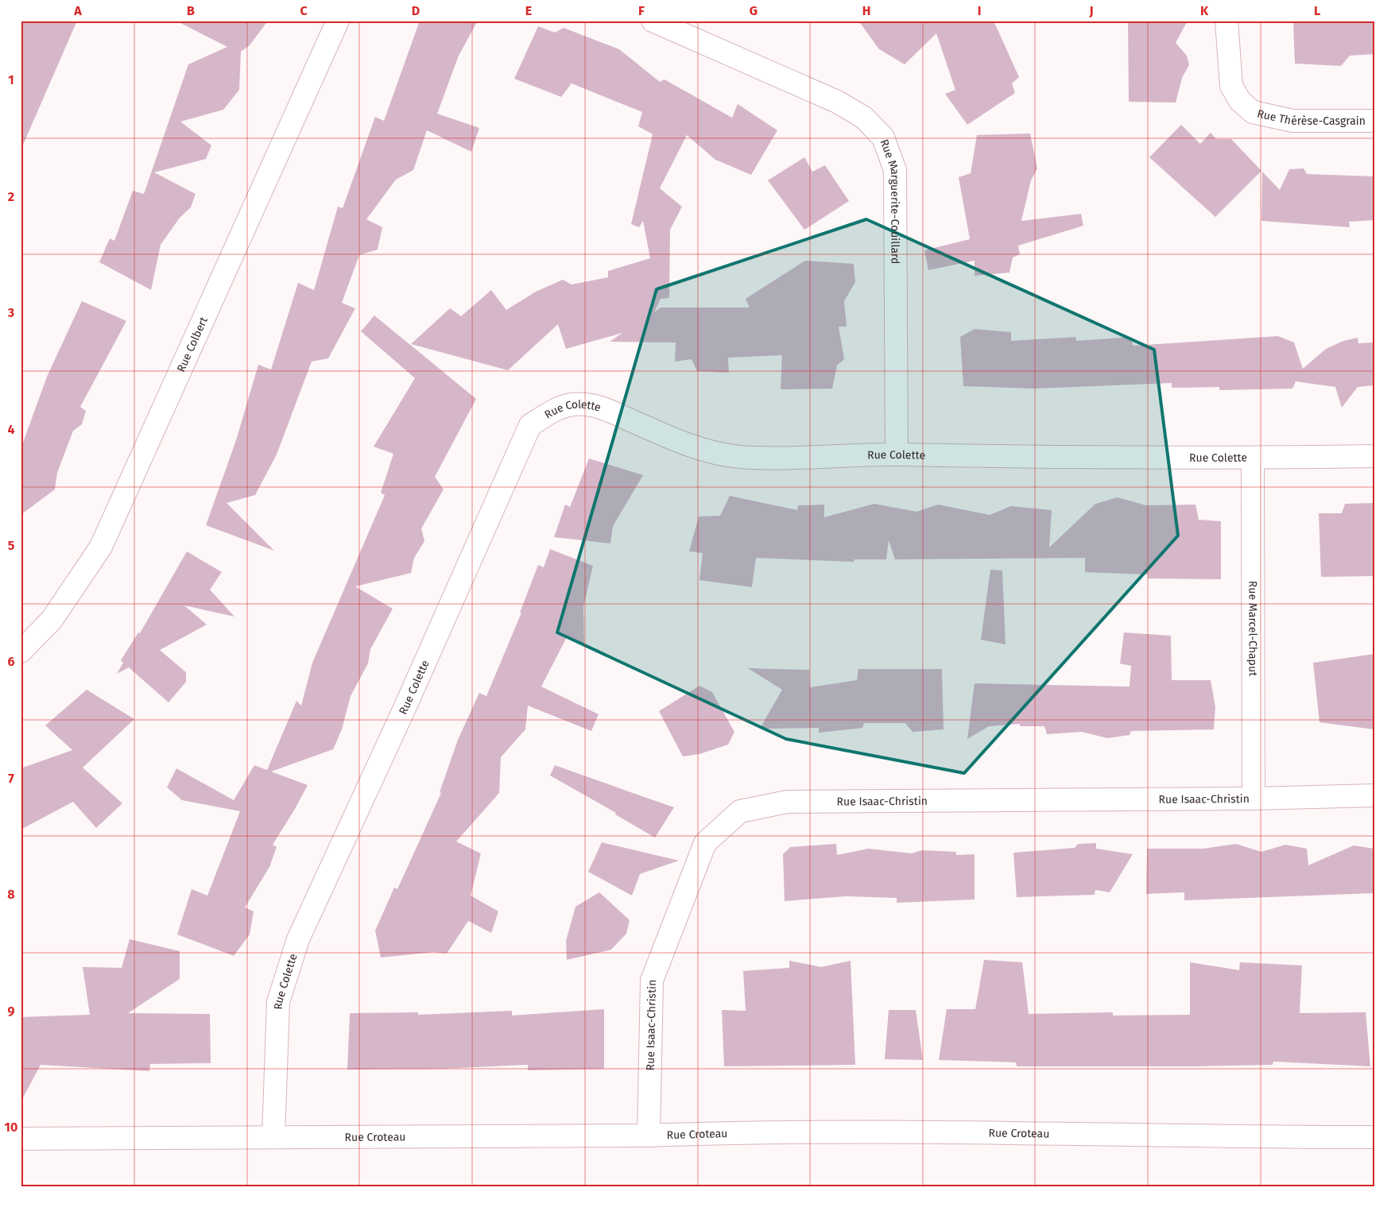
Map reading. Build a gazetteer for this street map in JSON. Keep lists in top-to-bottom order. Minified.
{"streets":{"street":["Rue Thérèse-Casgrain","Rue Marguerite-Couillard","Rue Colbert","Rue Colette","Rue Marcel-Chaput","Rue Isaac-Christin","Rue Croteau"]},"crossings":[["Rue Marguerite-Couillard","Rue Colette"],["Rue Colette","Rue Marcel-Chaput"],["Rue Colette","Rue Croteau"],["Rue Marcel-Chaput","Rue Isaac-Christin"],["Rue Isaac-Christin","Rue Croteau"]],"grid":{"columns":["A","B","C","D","E","F","G","H","I","J","K","L"],"rows":["1","2","3","4","5","6","7","8","9","10"]}}
